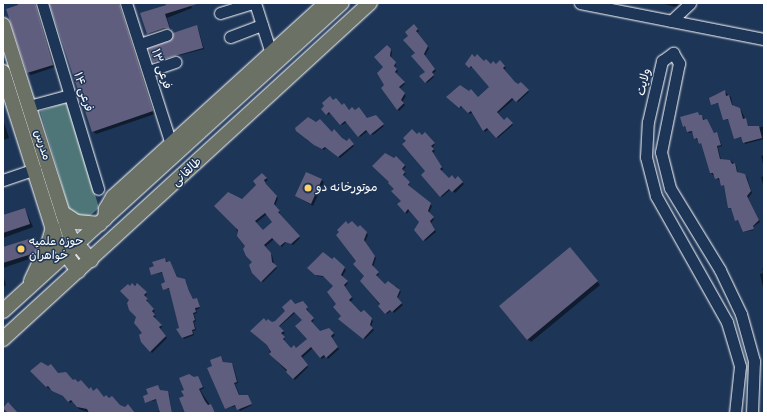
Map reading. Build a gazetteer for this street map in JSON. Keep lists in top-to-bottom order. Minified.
{"streets":{"main road":["مدرس","طالقانی"],"street":["فرعی ۱۳","ولایت","فرعی ۱۴"]},"crossings":[["مدرس","طالقانی"]],"places":["موتورخانه دو","حوزه علمیه خواهران"]}
